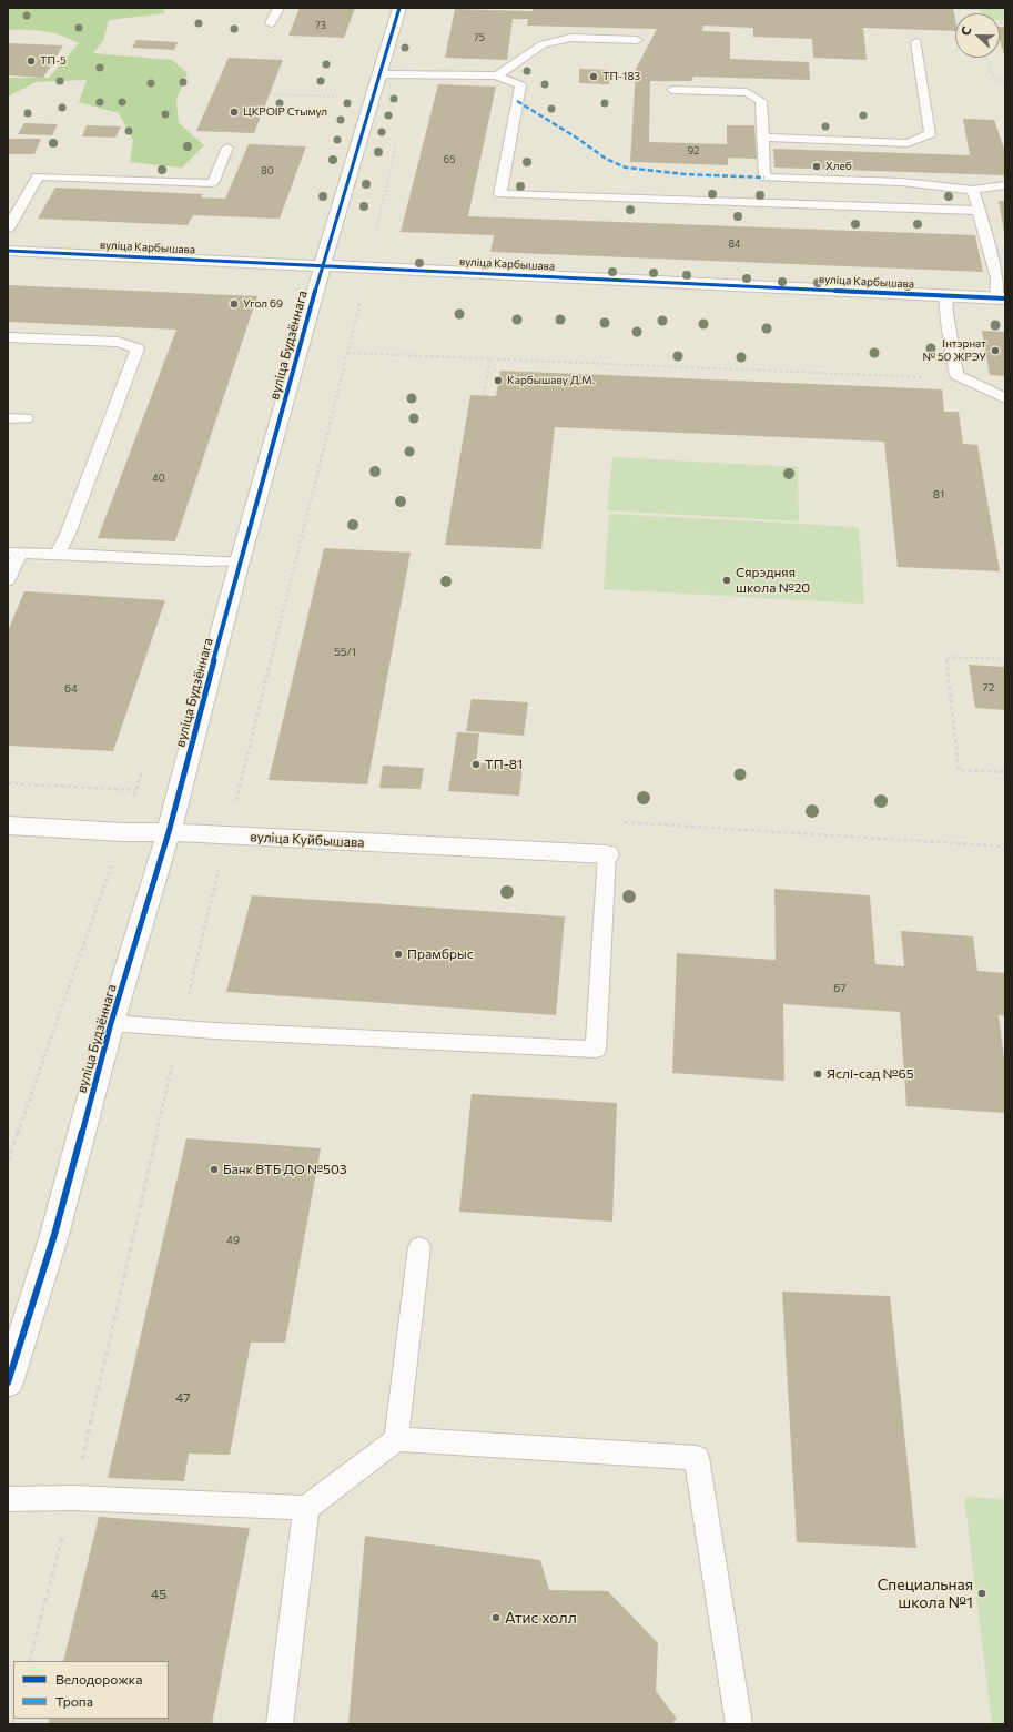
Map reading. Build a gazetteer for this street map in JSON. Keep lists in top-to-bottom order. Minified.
{"streets":{"street":["вуліца Карбышава","вуліца Будзённага","вуліца Куйбышава"]},"crossings":[["вуліца Карбышава","вуліца Будзённага"],["вуліца Будзённага","вуліца Куйбышава"]],"places":["ТП-5","ТП-183","ЦКРОІР Стымул","Хлеб","Угол 69","Інтэрнат № 50 ЖРЭУ","Карбышаву Д.М.","Сярэдняя школа №20","ТП-81","Прамбрыс","Яслі-сад №65","Банк ВТБ ДО №503","Специальная школа №1","Атис холл"],"house_numbers":["73","75","92","65","80","84","40","81","55/1","72","64","67","49","47","45"],"legend":["Велодорожка","Тропа"],"north":"left"}
